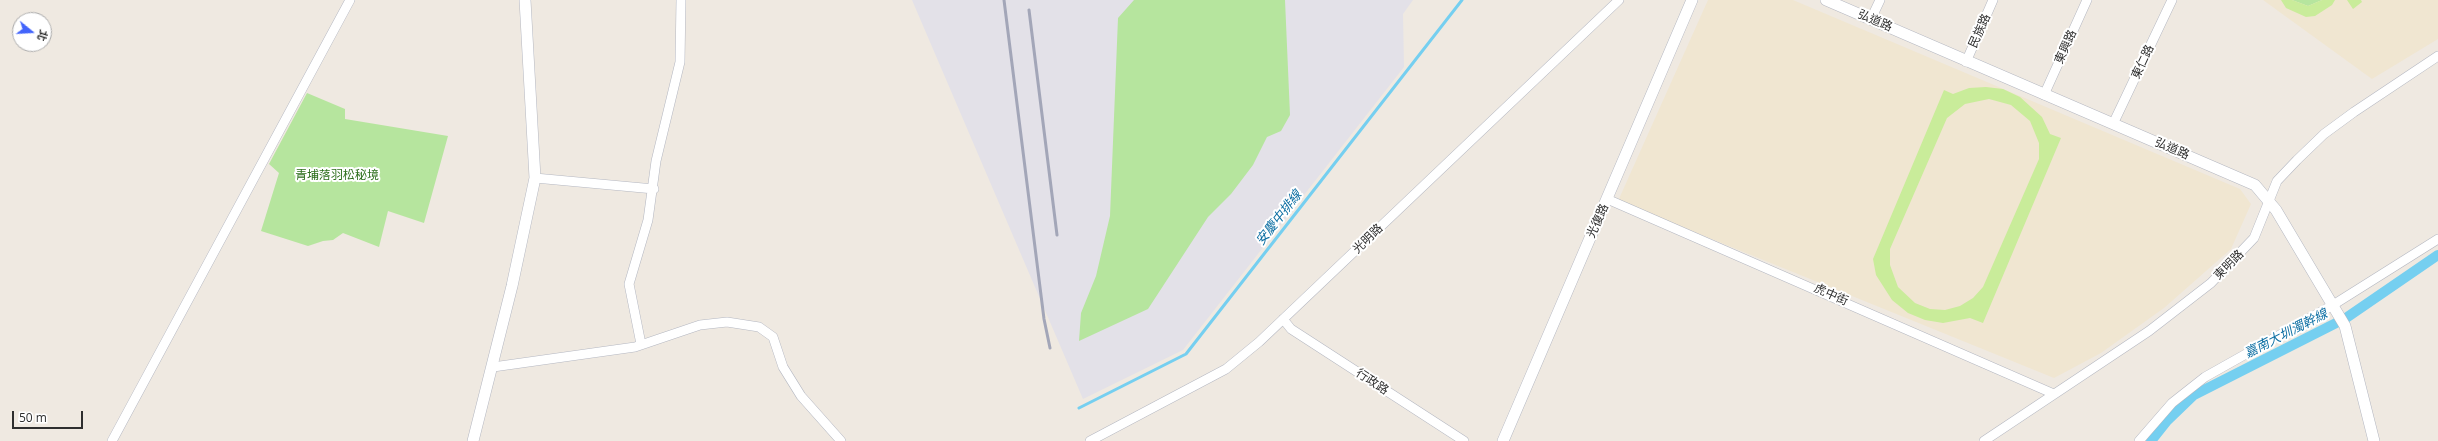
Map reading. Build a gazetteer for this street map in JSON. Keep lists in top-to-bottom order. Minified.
{"streets":{"street":["弘道路","民族路","東興路","東仁路","光復路","光明路","東明路","虎中街","行政路"]},"crossings":[["弘道路","民族路"],["弘道路","東興路"],["弘道路","東仁路"],["弘道路","東明路"],["光復路","虎中街"],["光明路","行政路"],["東明路","虎中街"]],"water":["安慶中排線","嘉南大圳濁幹線"],"parks":["青埔落羽松秘境"],"scale_bar":"50 m","north":"right"}
